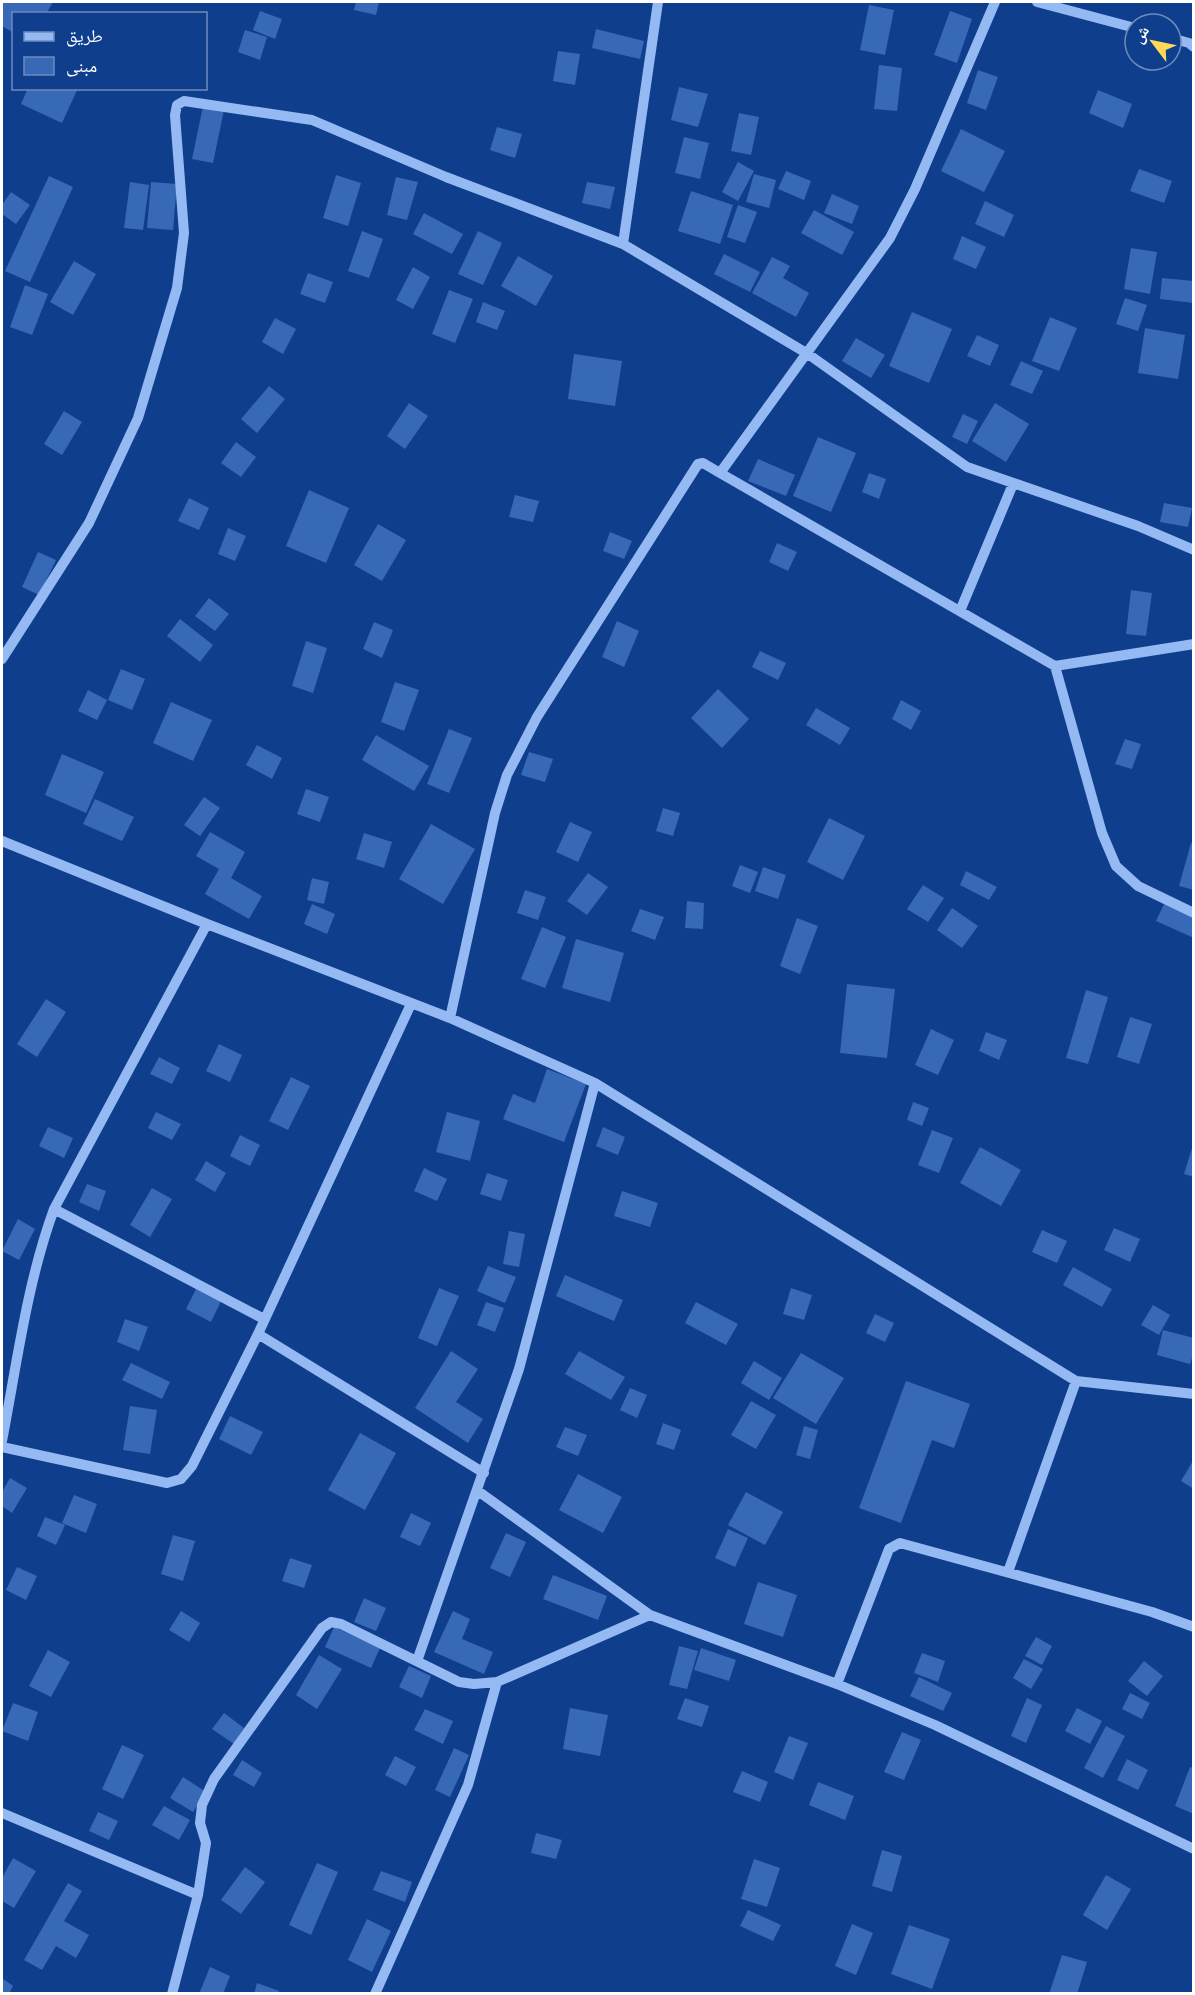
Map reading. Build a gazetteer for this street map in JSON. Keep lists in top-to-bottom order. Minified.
{"legend":["طريق","مبنى"],"north":"top left"}
